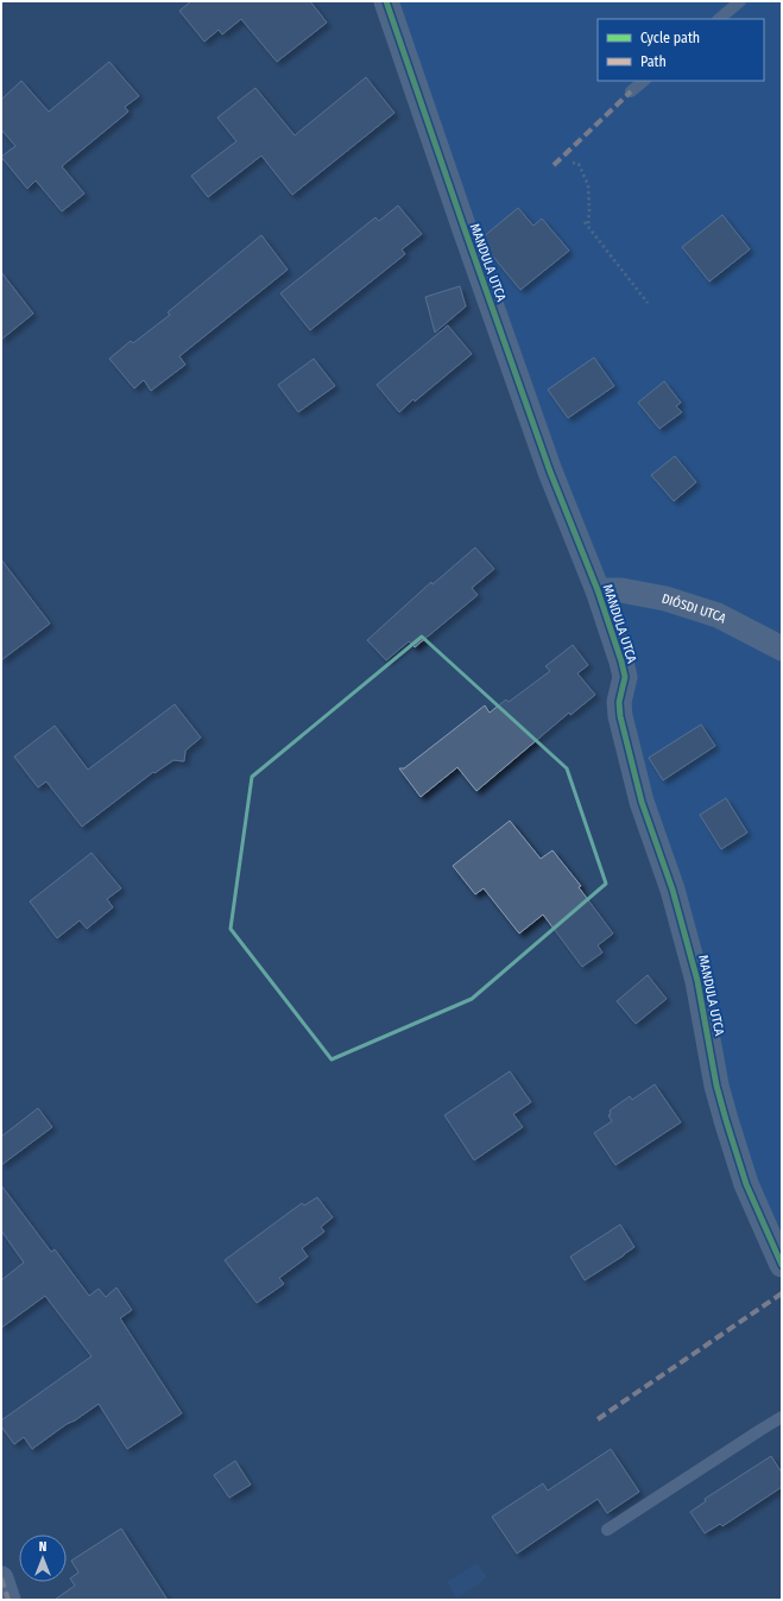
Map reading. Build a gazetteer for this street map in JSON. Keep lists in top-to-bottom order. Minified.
{"streets":{"street":["MANDULA UTCA","DIÓSDI UTCA"]},"crossings":[["MANDULA UTCA","DIÓSDI UTCA"]],"legend":["Cycle path","Path"],"north":"top"}
